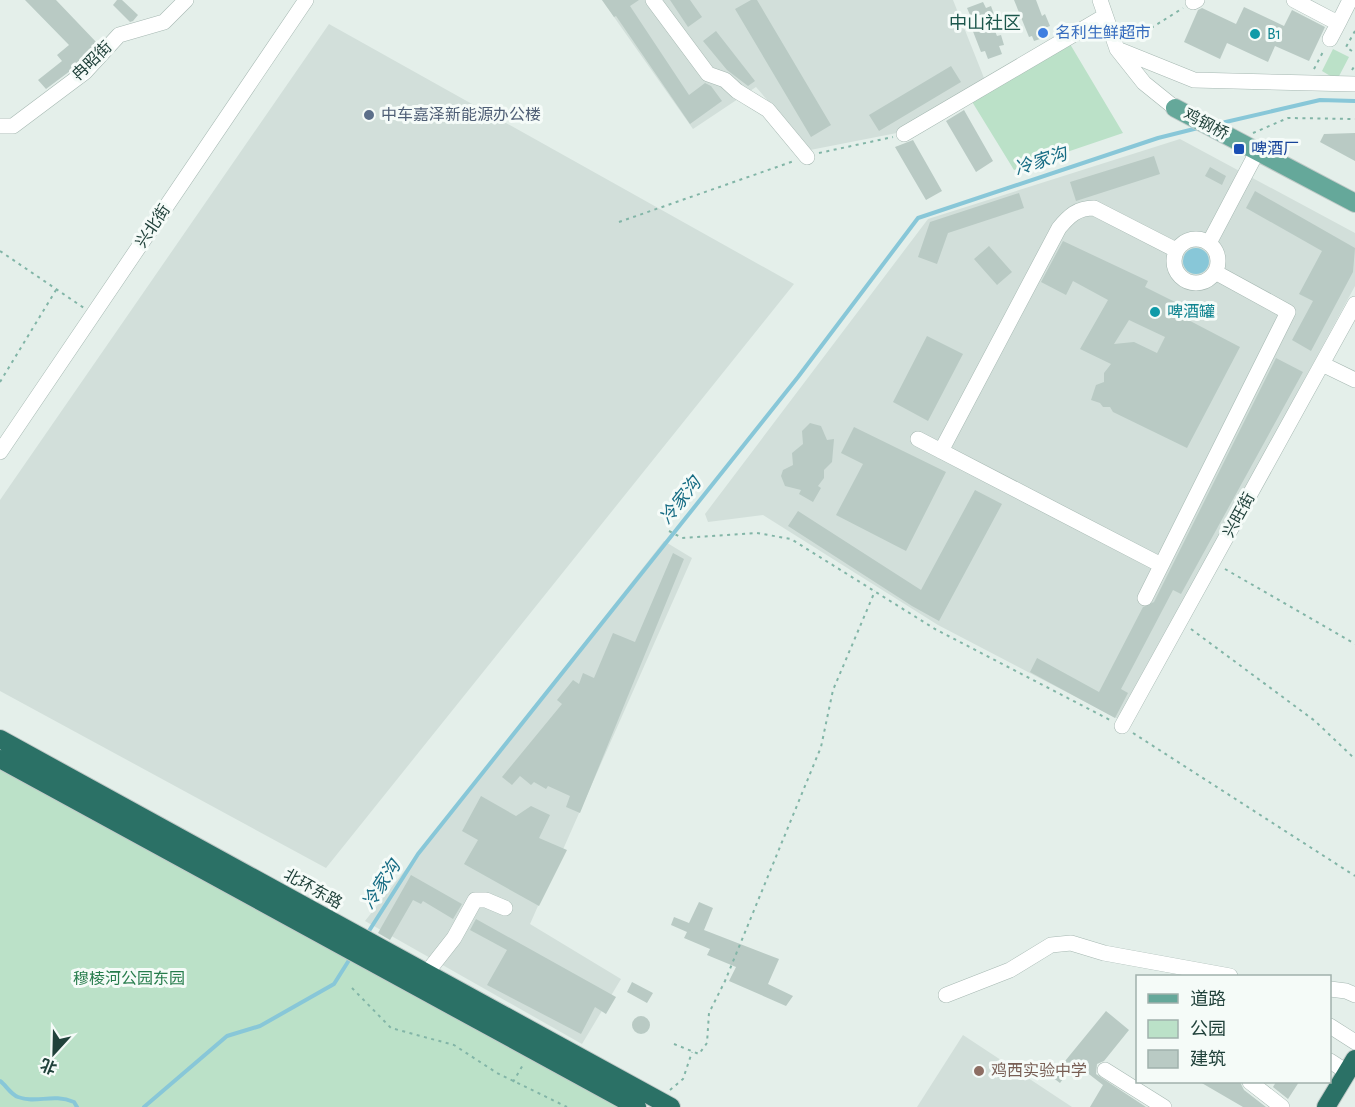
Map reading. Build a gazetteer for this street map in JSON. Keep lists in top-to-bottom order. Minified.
{"streets":{"highway":["北环东路"],"main road":["鸡钢桥"],"street":["冉昭街","兴北街","兴旺街"]},"districts":["中山社区"],"water":["冷家沟"],"parks":["穆棱河公园东园"],"places":{"other":["名利生鲜超市","B1","中车嘉泽新能源办公楼","啤酒罐","鸡西实验中学"],"transit":["啤酒厂"]},"legend":["道路","公园","建筑"],"north":"bottom"}
